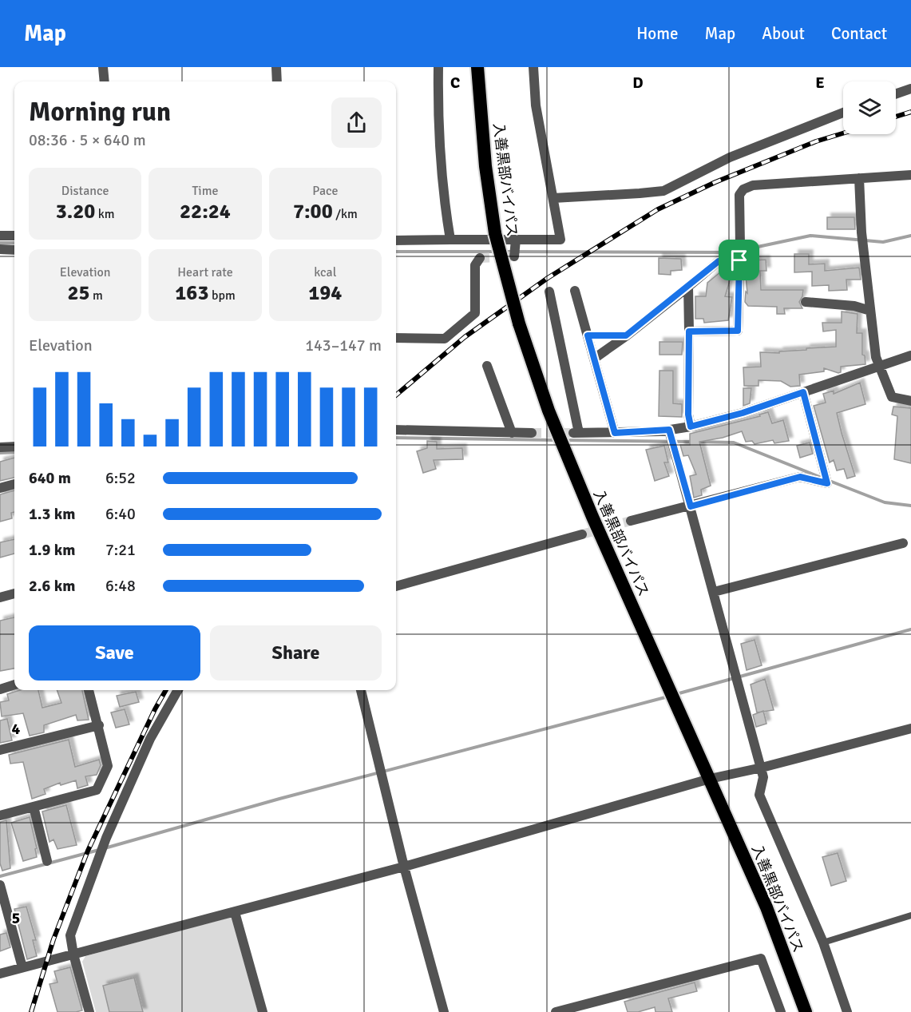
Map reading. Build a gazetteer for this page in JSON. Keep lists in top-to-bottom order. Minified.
{"streets":{"highway":["入善黒部バイパス"]},"page":{"header":"Map","nav":["Home","Map","About","Contact"],"heading":["Morning run","08:36 · 5 × 640 m"],"stats":[["Distance","3.20 km"],["Time","22:24"],["Pace","7:00 /km"],["Elevation","25 m"],["Heart rate","163 bpm"],["kcal","194"]],"chart":["Elevation","143–147 m"],"list":[{"name":"640 m","note":"6:52"},{"name":"1.3 km","note":"6:40"},{"name":"1.9 km","note":"7:21"},{"name":"2.6 km","note":"6:48"}],"buttons":["Save","Share"]},"grid":{"columns":["C","D","E"],"rows":["4","5"]}}
